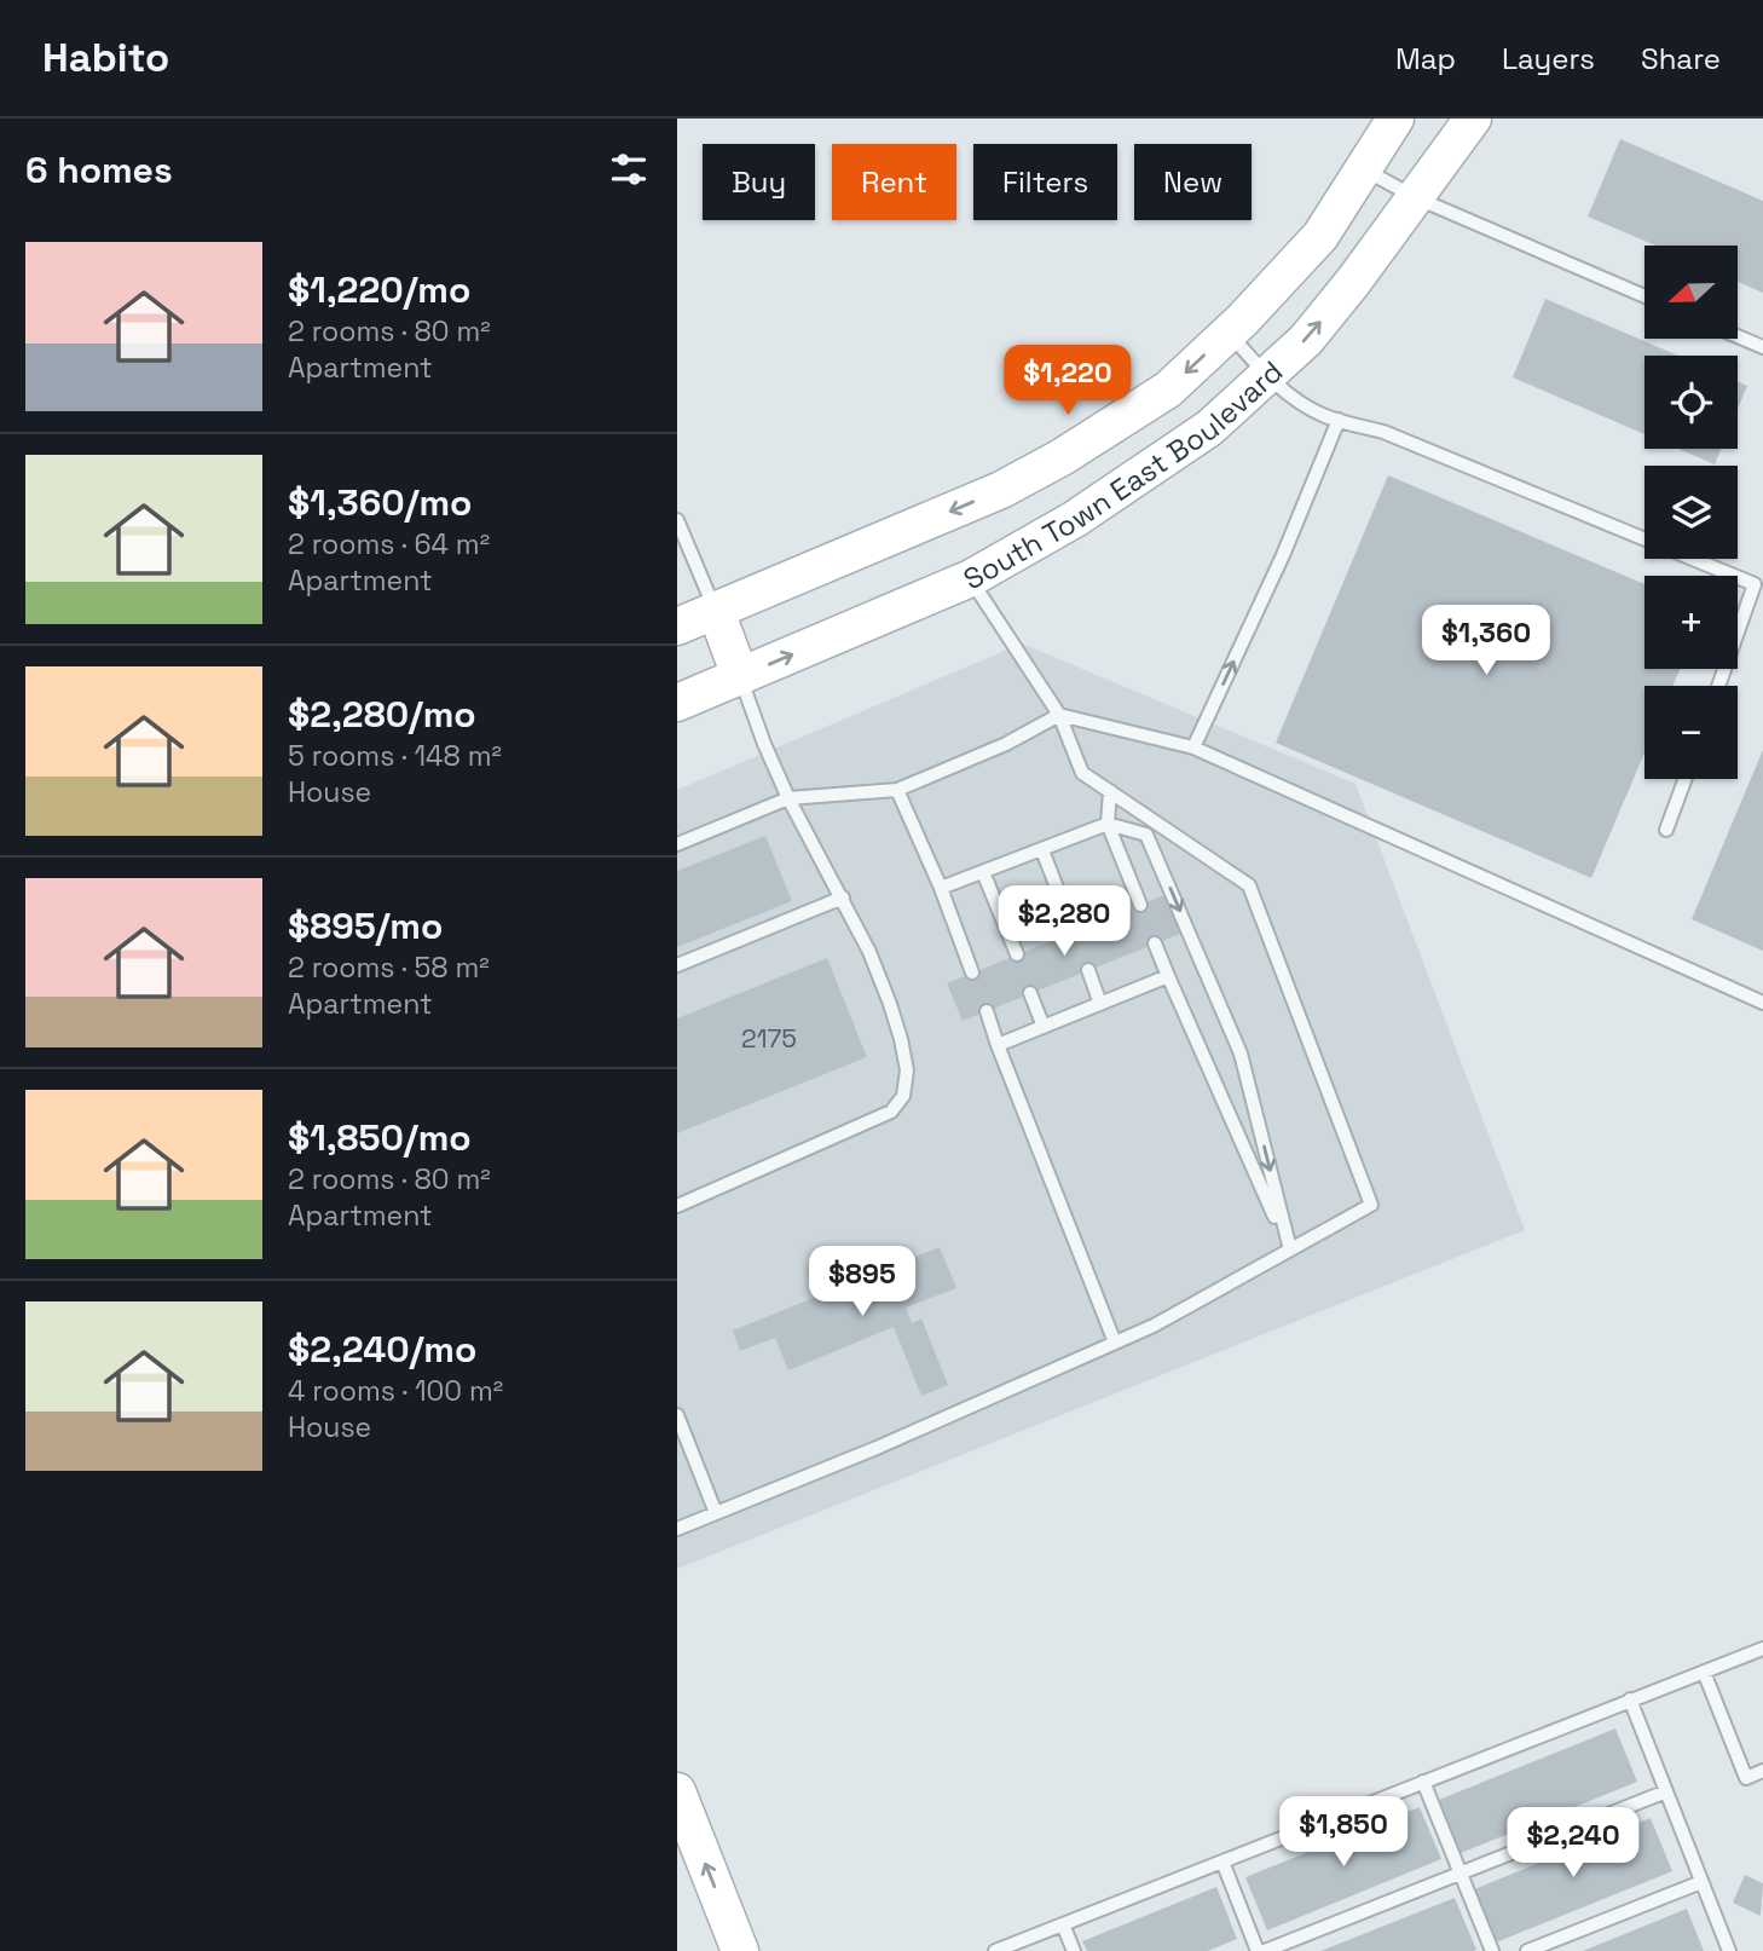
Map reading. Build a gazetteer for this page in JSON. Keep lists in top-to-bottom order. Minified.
{"streets":{"main road":["South Town East Boulevard"]},"house_numbers":["2175"],"north":"left","page":{"header":"Habito","nav":["Map","Layers","Share"],"heading":"6 homes","chip":["Buy","Rent","Filters","New"],"list":[{"name":"$1,220/mo","note":"2 rooms · 80 m² · Apartment"},{"name":"$1,360/mo","note":"2 rooms · 64 m² · Apartment"},{"name":"$2,280/mo","note":"5 rooms · 148 m² · House"},{"name":"$895/mo","note":"2 rooms · 58 m² · Apartment"},{"name":"$1,850/mo","note":"2 rooms · 80 m² · Apartment"},{"name":"$2,240/mo","note":"4 rooms · 100 m² · House"}],"map_buttons":["+","−"],"price":["$1,220","$1,360","$2,280","$895","$1,850","$2,240"]}}
